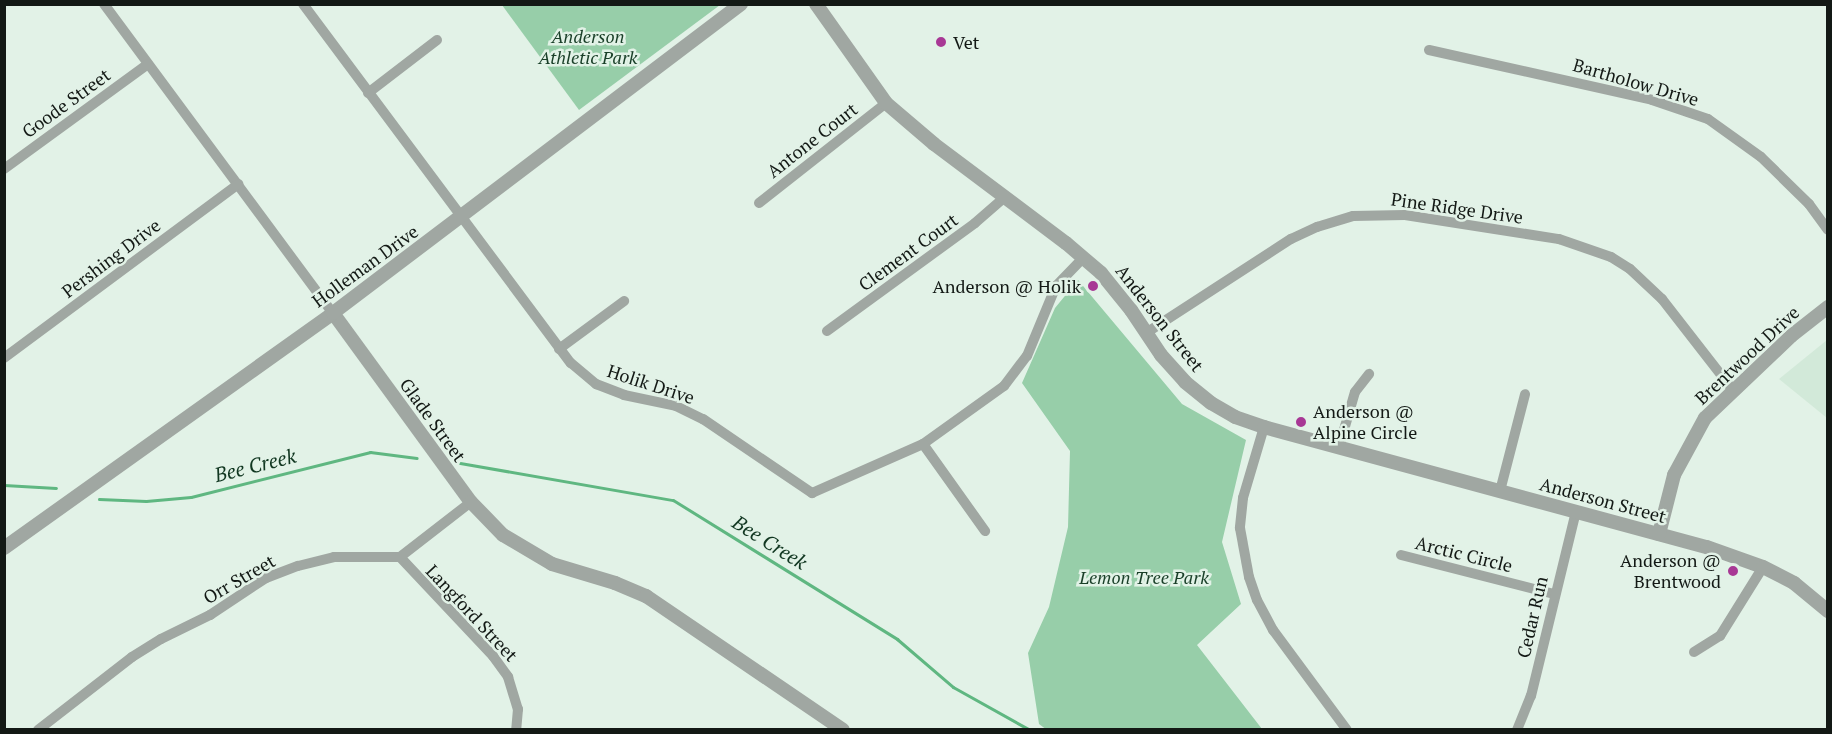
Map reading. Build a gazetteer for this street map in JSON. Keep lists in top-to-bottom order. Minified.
{"streets":{"street":["Bartholow Drive","Goode Street","Antone Court","Pine Ridge Drive","Clement Court","Pershing Drive","Holleman Drive","Anderson Street","Brentwood Drive","Holik Drive","Glade Street","Arctic Circle","Orr Street","Langford Street","Cedar Run"]},"crossings":[["Goode Street","Glade Street"],["Antone Court","Anderson Street"],["Pine Ridge Drive","Anderson Street"],["Pine Ridge Drive","Brentwood Drive"],["Clement Court","Anderson Street"],["Pershing Drive","Glade Street"],["Holleman Drive","Holik Drive"],["Holleman Drive","Glade Street"],["Anderson Street","Brentwood Drive"],["Anderson Street","Holik Drive"],["Anderson Street","Cedar Run"],["Arctic Circle","Cedar Run"],["Orr Street","Langford Street"]],"water":["Bee Creek"],"parks":["Anderson Athletic Park","Lemon Tree Park"],"places":["Vet","Anderson @ Holik","Anderson @ Alpine Circle","Anderson @ Brentwood"]}
